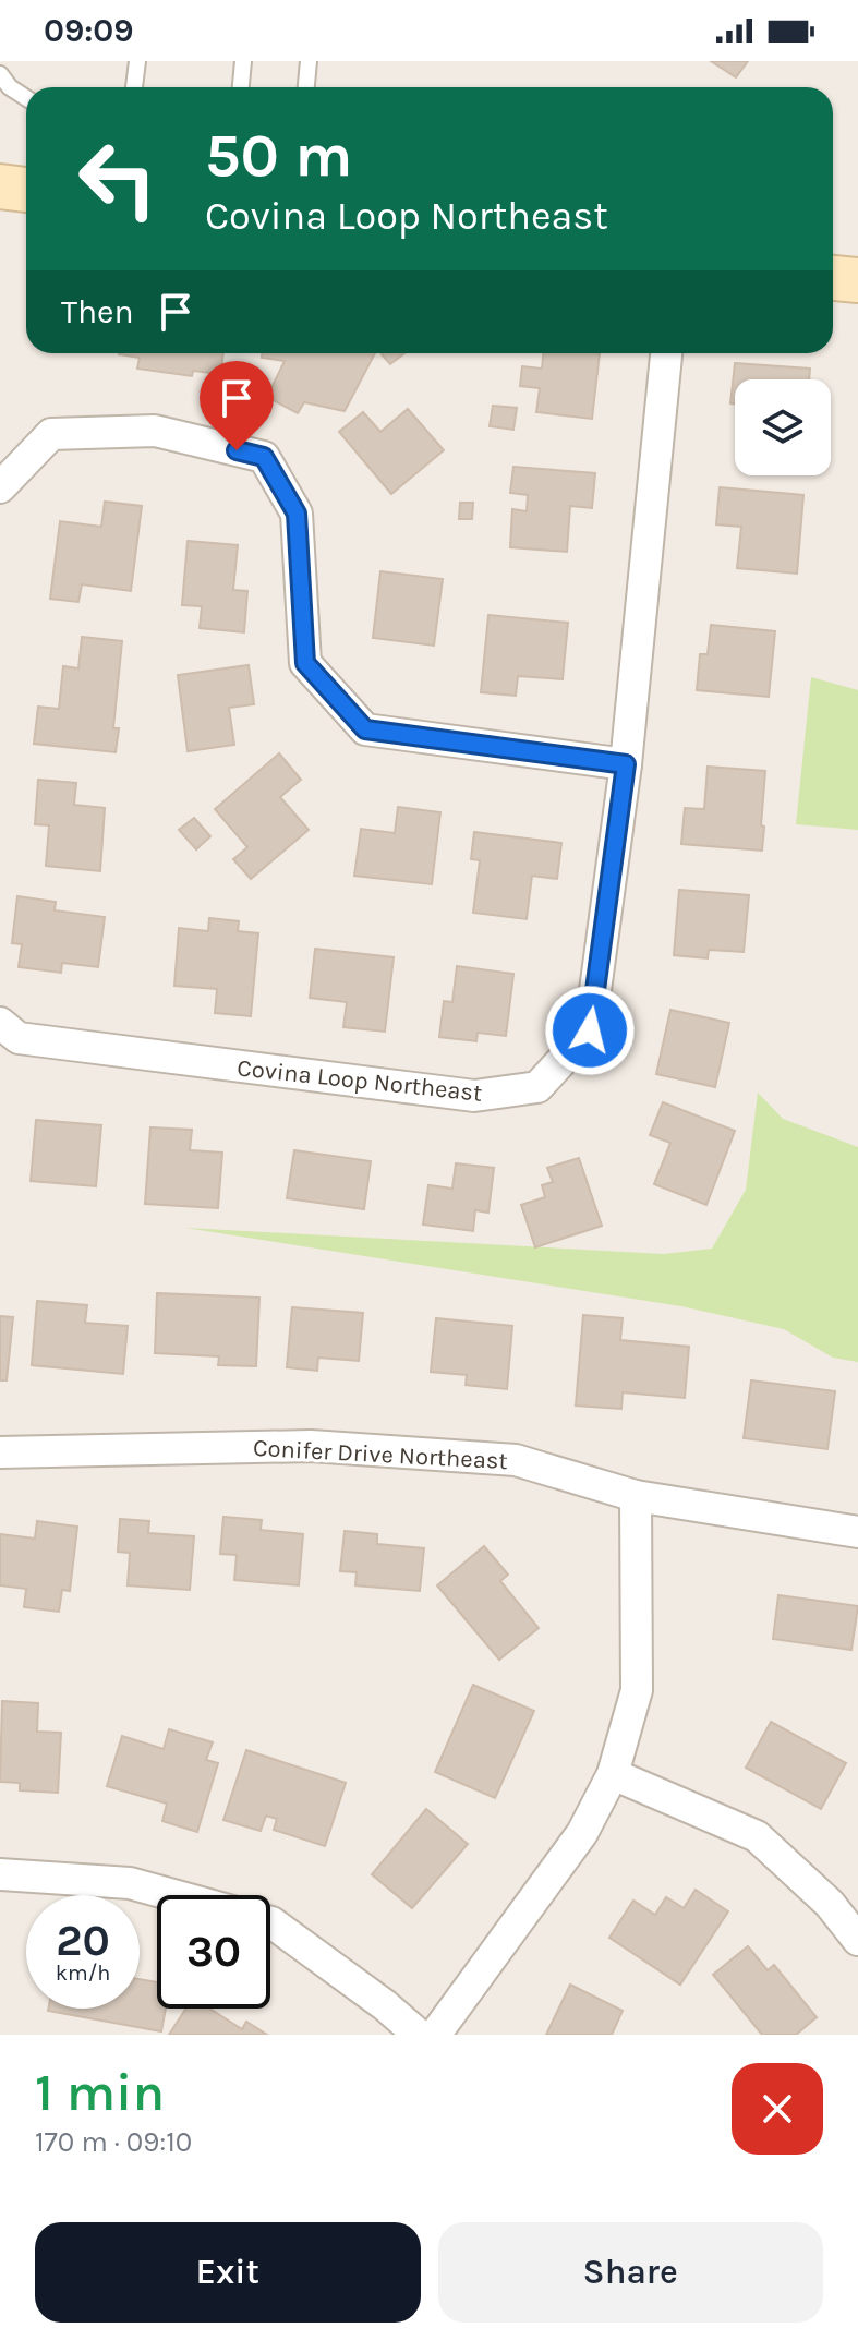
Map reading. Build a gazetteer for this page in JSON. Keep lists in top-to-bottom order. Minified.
{"streets":{"street":["Covina Loop Northeast","Conifer Drive Northeast"]},"page":{"status":"09:09","turn":["50 m","Covina Loop Northeast"],"then":"Then","speed":"20 km/h","limit":"30","heading":["1 min","170 m · 09:10"],"buttons":["Exit","Share"]}}
